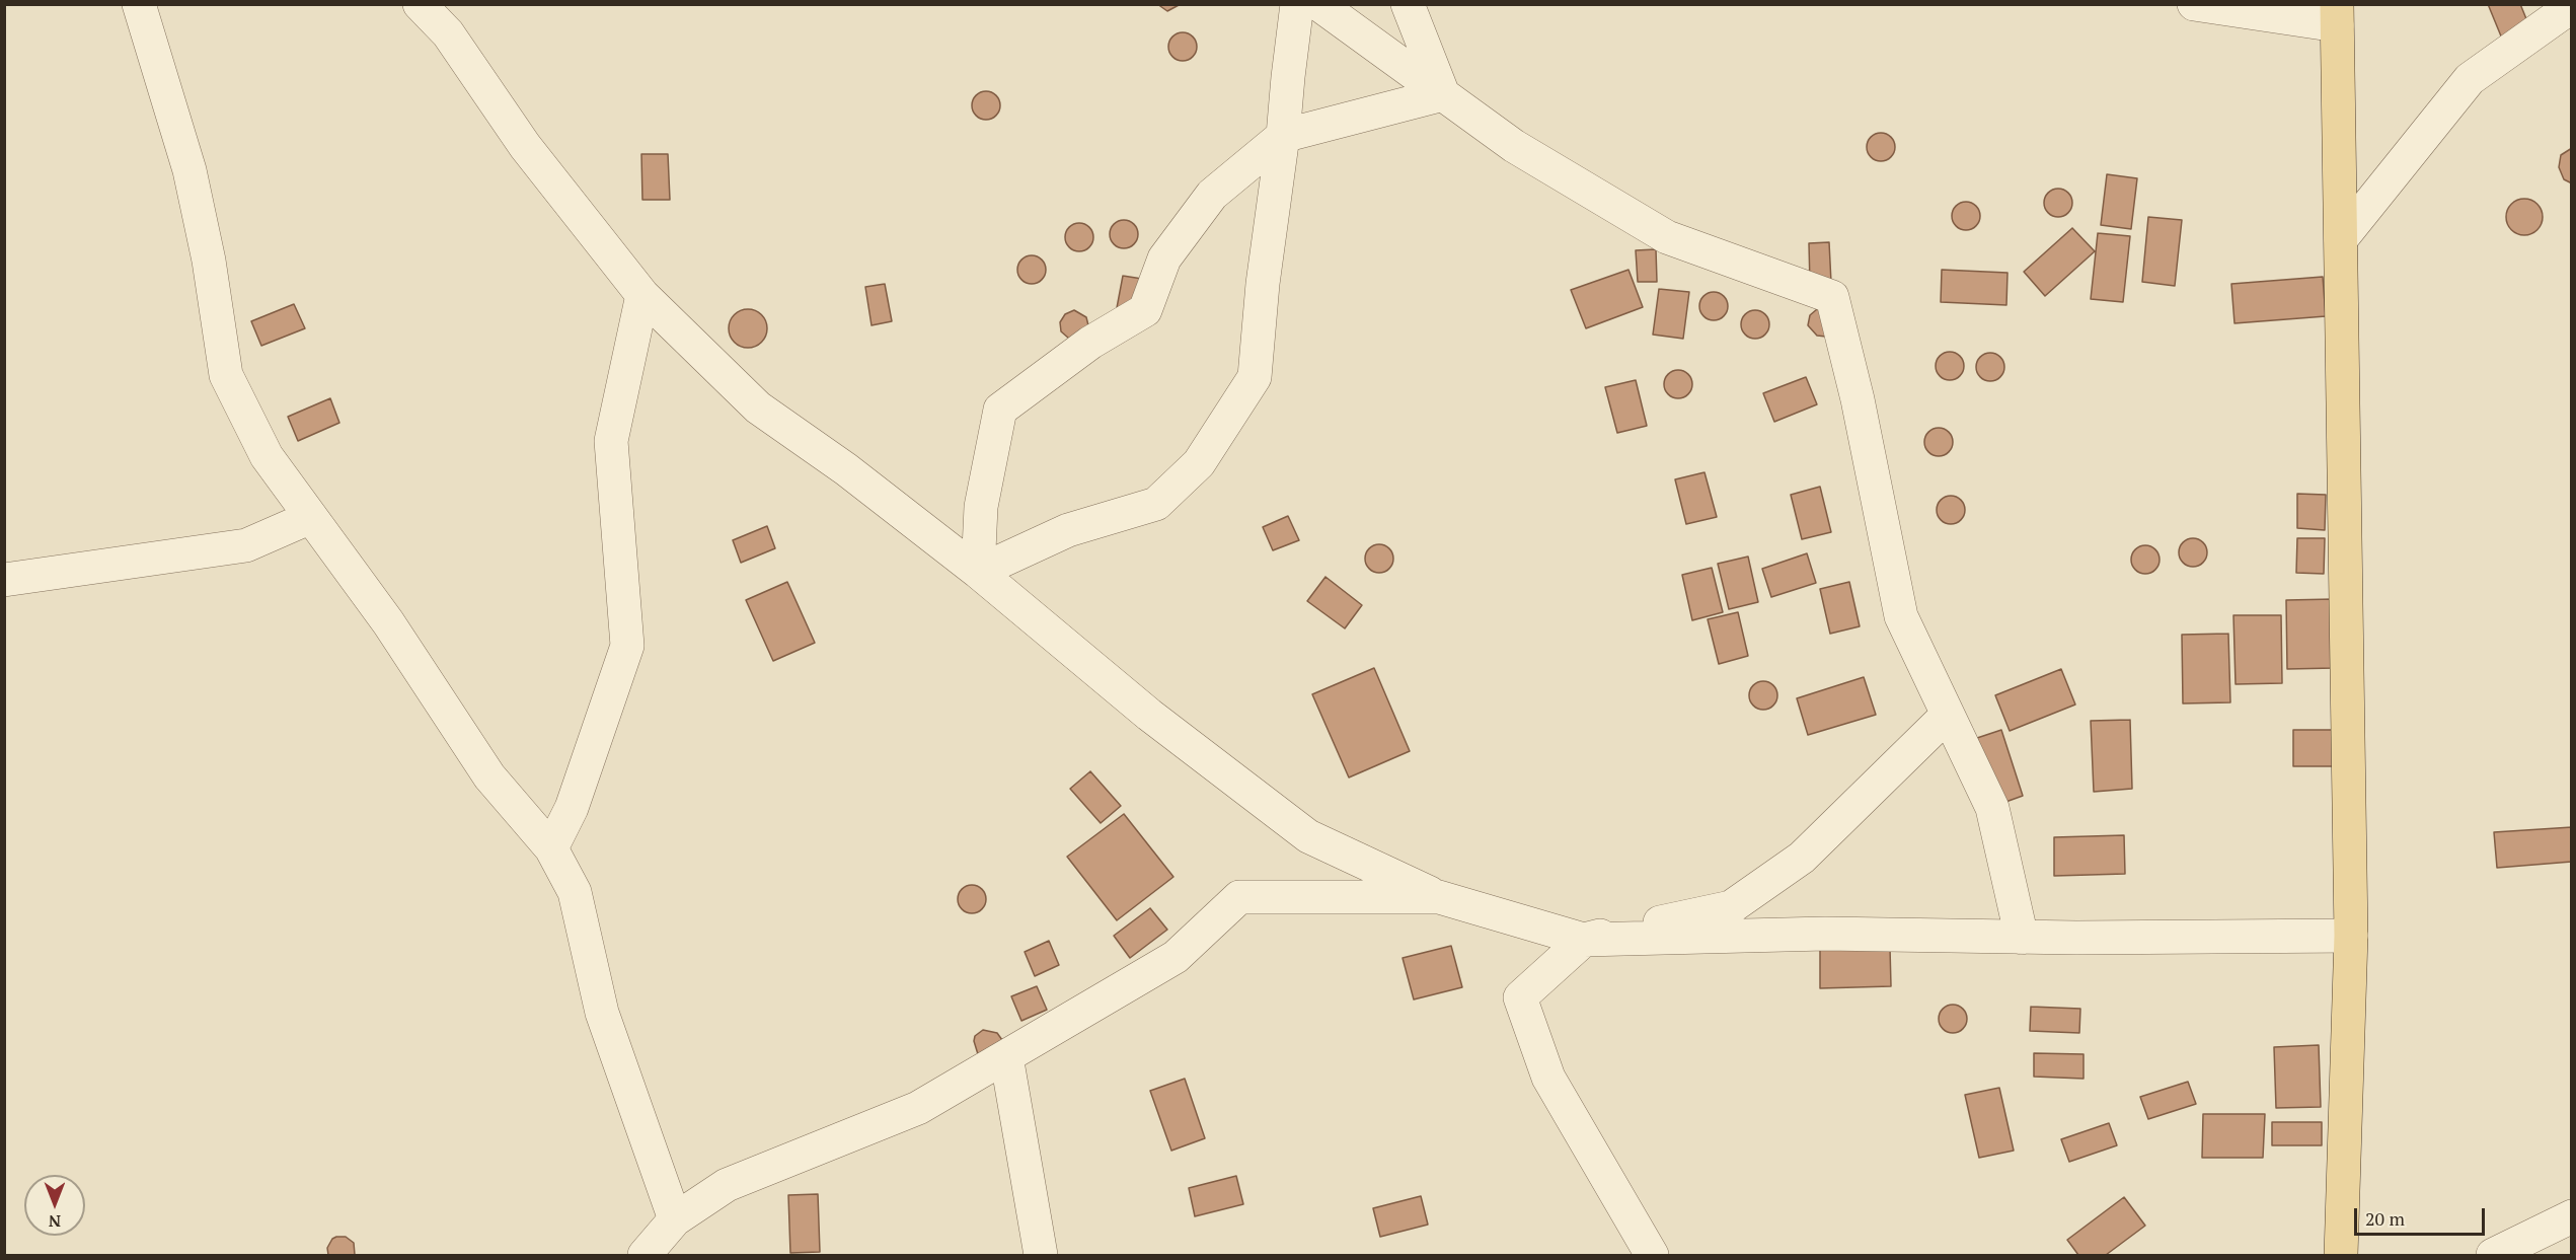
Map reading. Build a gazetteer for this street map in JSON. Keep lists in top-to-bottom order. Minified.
{"scale_bar":"20 m","north":"bottom"}
